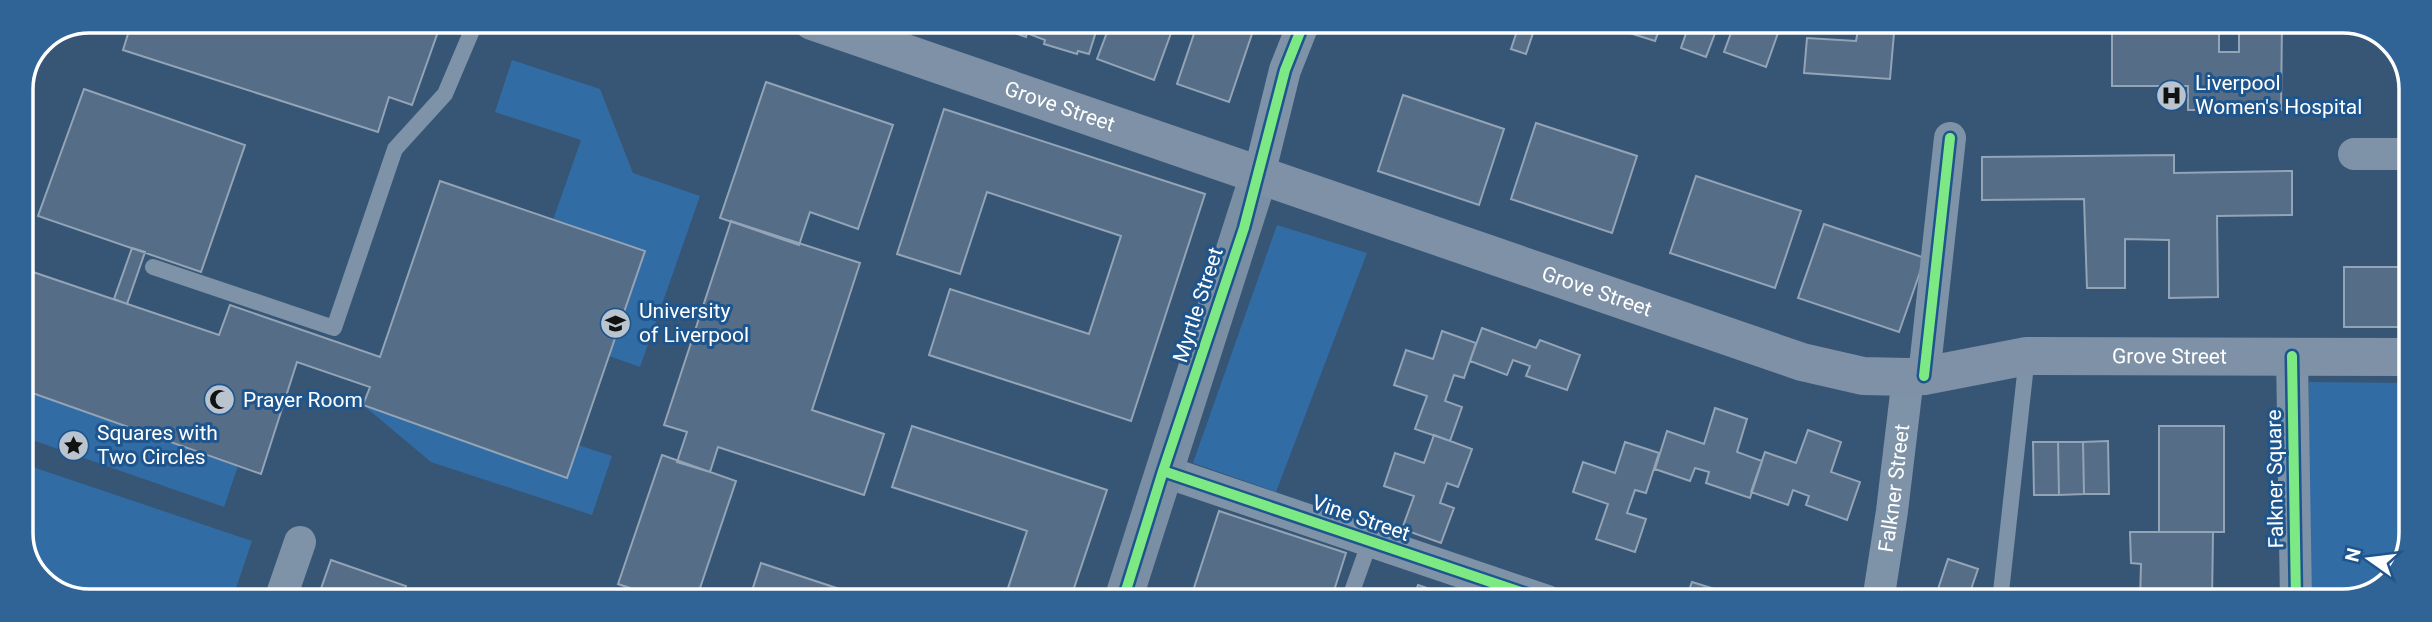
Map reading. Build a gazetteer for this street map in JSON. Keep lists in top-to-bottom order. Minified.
{"streets":{"main road":["Grove Street"],"street":["Myrtle Street","Falkner Square","Falkner Street","Vine Street"]},"crossings":[["Grove Street","Myrtle Street"],["Grove Street","Falkner Square"],["Grove Street","Falkner Street"],["Myrtle Street","Vine Street"]],"places":{"hospital":["Liverpool Women's Hospital"],"school or university":["University of Liverpool"],"mosque":["Prayer Room"],"place":["Squares with Two Circles"]},"north":"left"}
